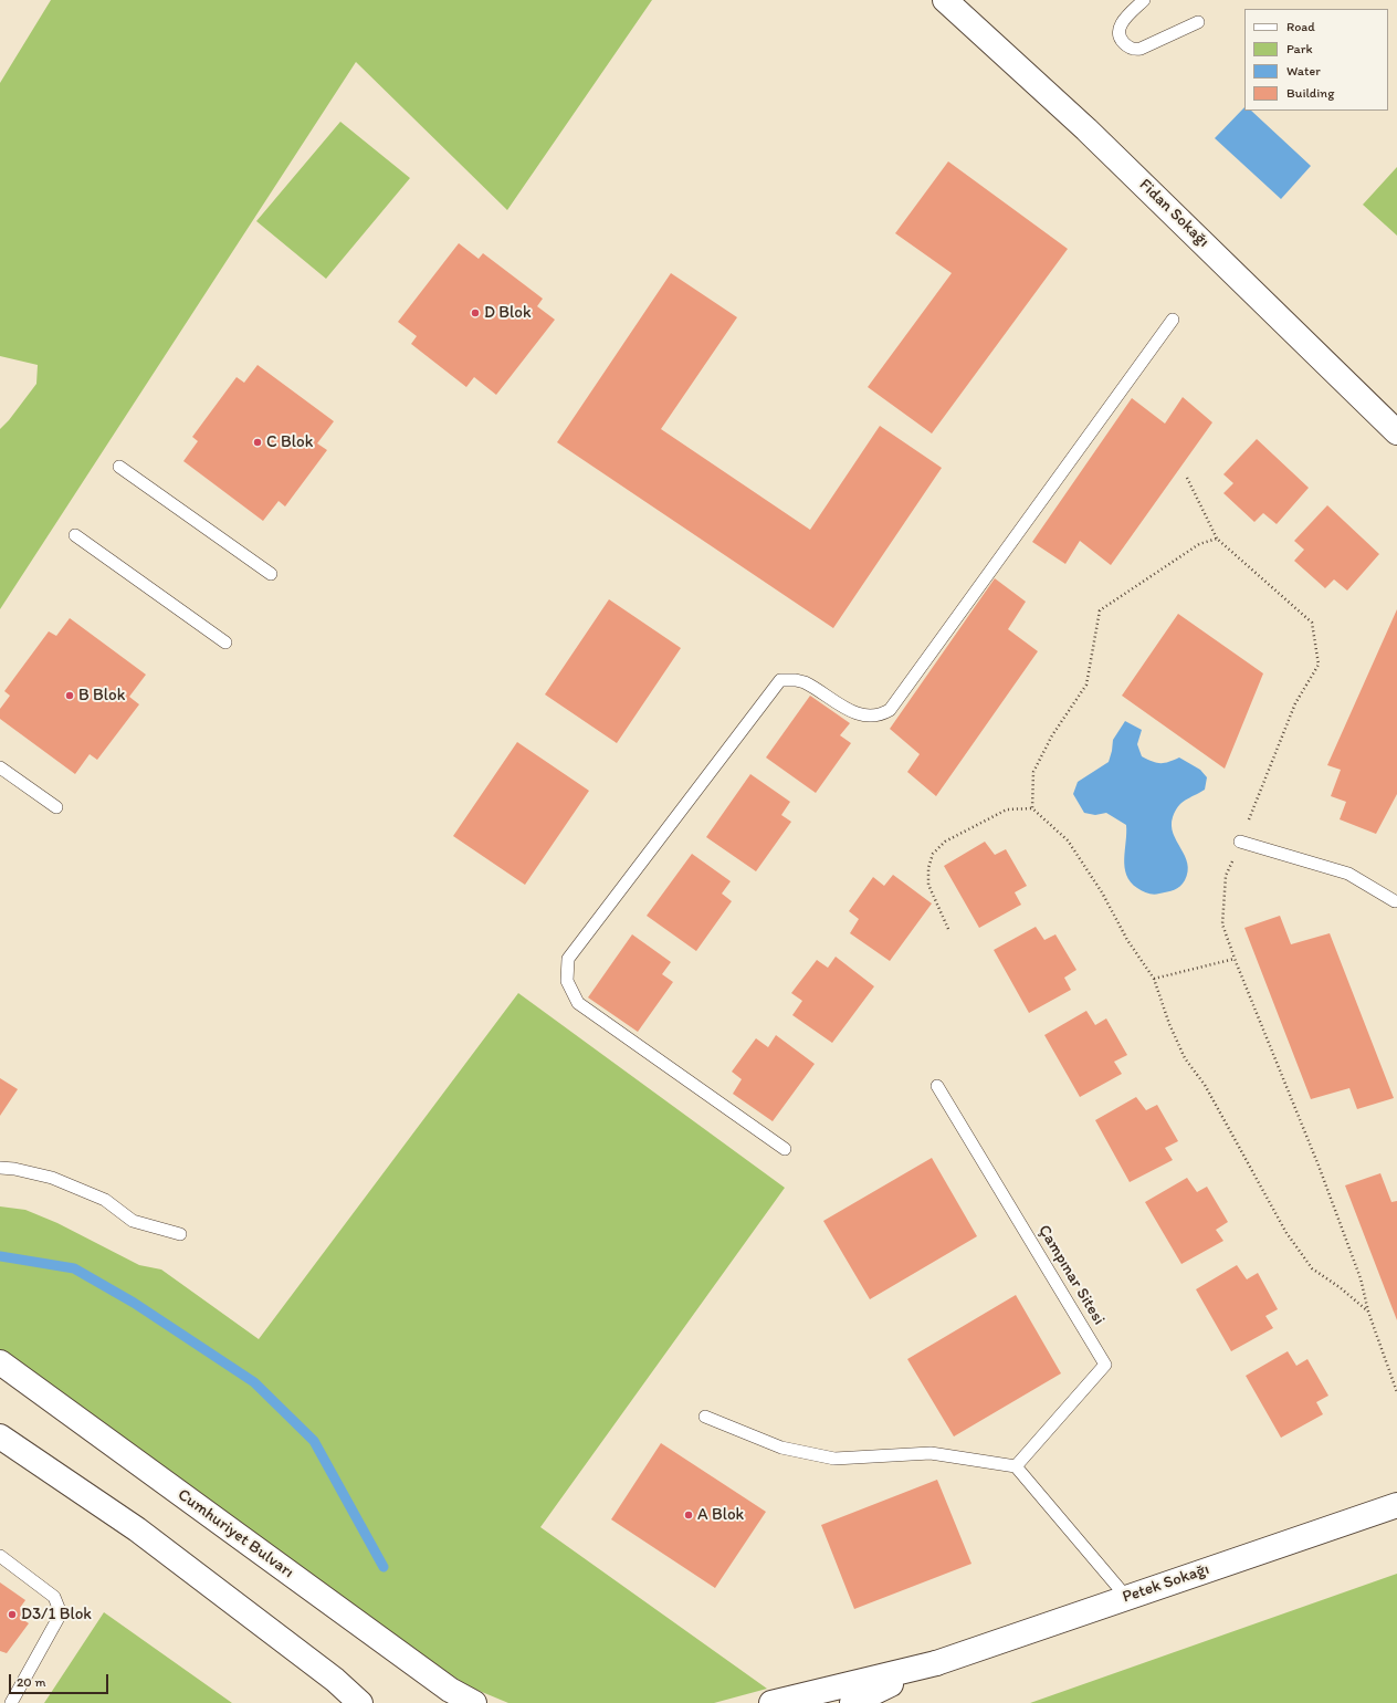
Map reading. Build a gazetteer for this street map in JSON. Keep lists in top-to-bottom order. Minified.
{"streets":{"street":["Fidan Sokağı","Cumhuriyet Bulvarı","Petek Sokağı"],"lane":["Çampınar Sitesi"]},"places":["D Blok","C Blok","B Blok","A Blok","D3/1 Blok"],"legend":["Road","Park","Water","Building"],"scale_bar":"20 m"}
